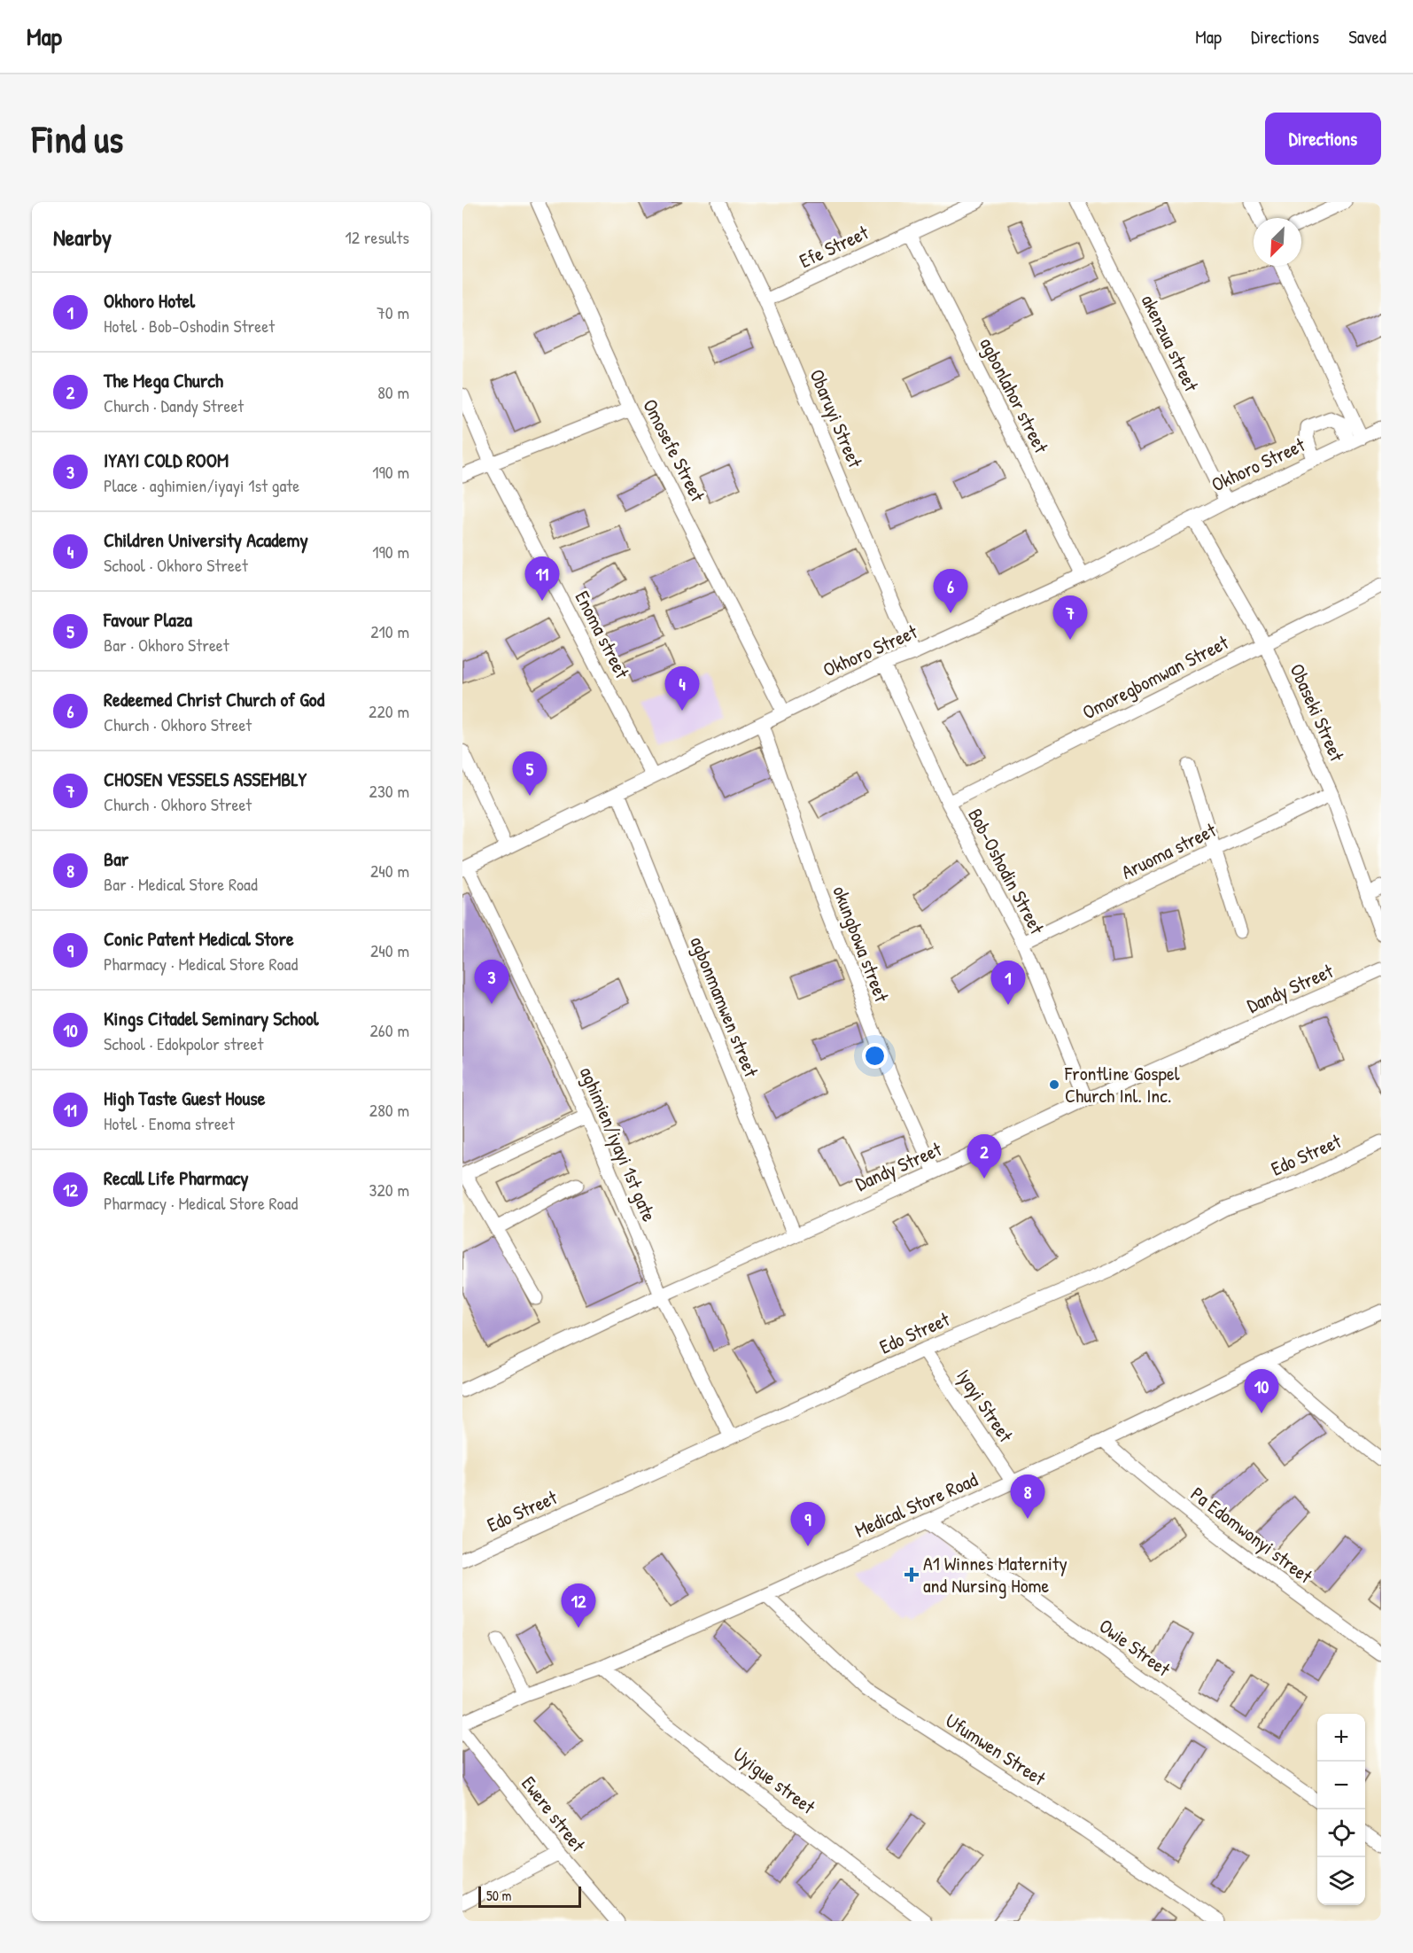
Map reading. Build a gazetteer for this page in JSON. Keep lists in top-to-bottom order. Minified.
{"streets":{"street":["Efe Street","akenzua street","agbonlahor street","Obaruyi Street","Omosefe Street","Okhoro Street","Enoma street","Omoregbomwan Street","Obaseki Street","Aruoma street","Bob-Oshodin Street","okungbowa street","Dandy Street","agbonmamwen street","aghimien/iyayi 1st gate","Edo Street","Iyayi Street","Medical Store Road","Pa Edomwonyi street","Owie Street","Ufumwen Street","Uyigue street","Ewere street"]},"crossings":[["Efe Street","agbonlahor street"],["Efe Street","Obaruyi Street"],["akenzua street","Okhoro Street"],["agbonlahor street","Okhoro Street"],["Obaruyi Street","Okhoro Street"],["Omosefe Street","Okhoro Street"],["Okhoro Street","Enoma street"],["Okhoro Street","Obaseki Street"],["Okhoro Street","Bob-Oshodin Street"],["Okhoro Street","okungbowa street"],["Okhoro Street","agbonmamwen street"],["Okhoro Street","aghimien/iyayi 1st gate"],["Omoregbomwan Street","Obaseki Street"],["Omoregbomwan Street","Bob-Oshodin Street"],["Obaseki Street","Aruoma street"],["Aruoma street","Bob-Oshodin Street"],["Bob-Oshodin Street","Dandy Street"],["okungbowa street","Dandy Street"],["Dandy Street","agbonmamwen street"],["Dandy Street","aghimien/iyayi 1st gate"],["aghimien/iyayi 1st gate","Edo Street"],["Edo Street","Iyayi Street"],["Iyayi Street","Medical Store Road"],["Medical Store Road","Pa Edomwonyi street"],["Medical Store Road","Owie Street"],["Medical Store Road","Ufumwen Street"],["Medical Store Road","Uyigue street"]],"places":{"other":["Frontline Gospel Church Inl. Inc."],"health":["A1 Winnes Maternity and Nursing Home"]},"scale_bar":"50 m","north":"bottom left","page":{"header":"Map","nav":["Map","Directions","Saved"],"buttons":"Directions","title":"Find us","heading":["Nearby","12 results"],"list":[{"mark":"1","name":"Okhoro Hotel","note":"Hotel · Bob-Oshodin Street","value":"70 m"},{"mark":"2","name":"The Mega Church","note":"Church · Dandy Street","value":"80 m"},{"mark":"3","name":"IYAYI COLD ROOM","note":"Place · aghimien/iyayi 1st gate","value":"190 m"},{"mark":"4","name":"Children University Academy","note":"School · Okhoro Street","value":"190 m"},{"mark":"5","name":"Favour Plaza","note":"Bar · Okhoro Street","value":"210 m"},{"mark":"6","name":"Redeemed Christ Church of God","note":"Church · Okhoro Street","value":"220 m"},{"mark":"7","name":"CHOSEN VESSELS ASSEMBLY","note":"Church · Okhoro Street","value":"230 m"},{"mark":"8","name":"Bar","note":"Bar · Medical Store Road","value":"240 m"},{"mark":"9","name":"Conic Patent Medical Store","note":"Pharmacy · Medical Store Road","value":"240 m"},{"mark":"10","name":"Kings Citadel Seminary School","note":"School · Edokpolor street","value":"260 m"},{"mark":"11","name":"High Taste Guest House","note":"Hotel · Enoma street","value":"280 m"},{"mark":"12","name":"Recall Life Pharmacy","note":"Pharmacy · Medical Store Road","value":"320 m"}],"pins":["11","6","7","4","5","3","1","2","10","8","9","12"],"map_buttons":["+","−"],"scale":"50 m"}}
